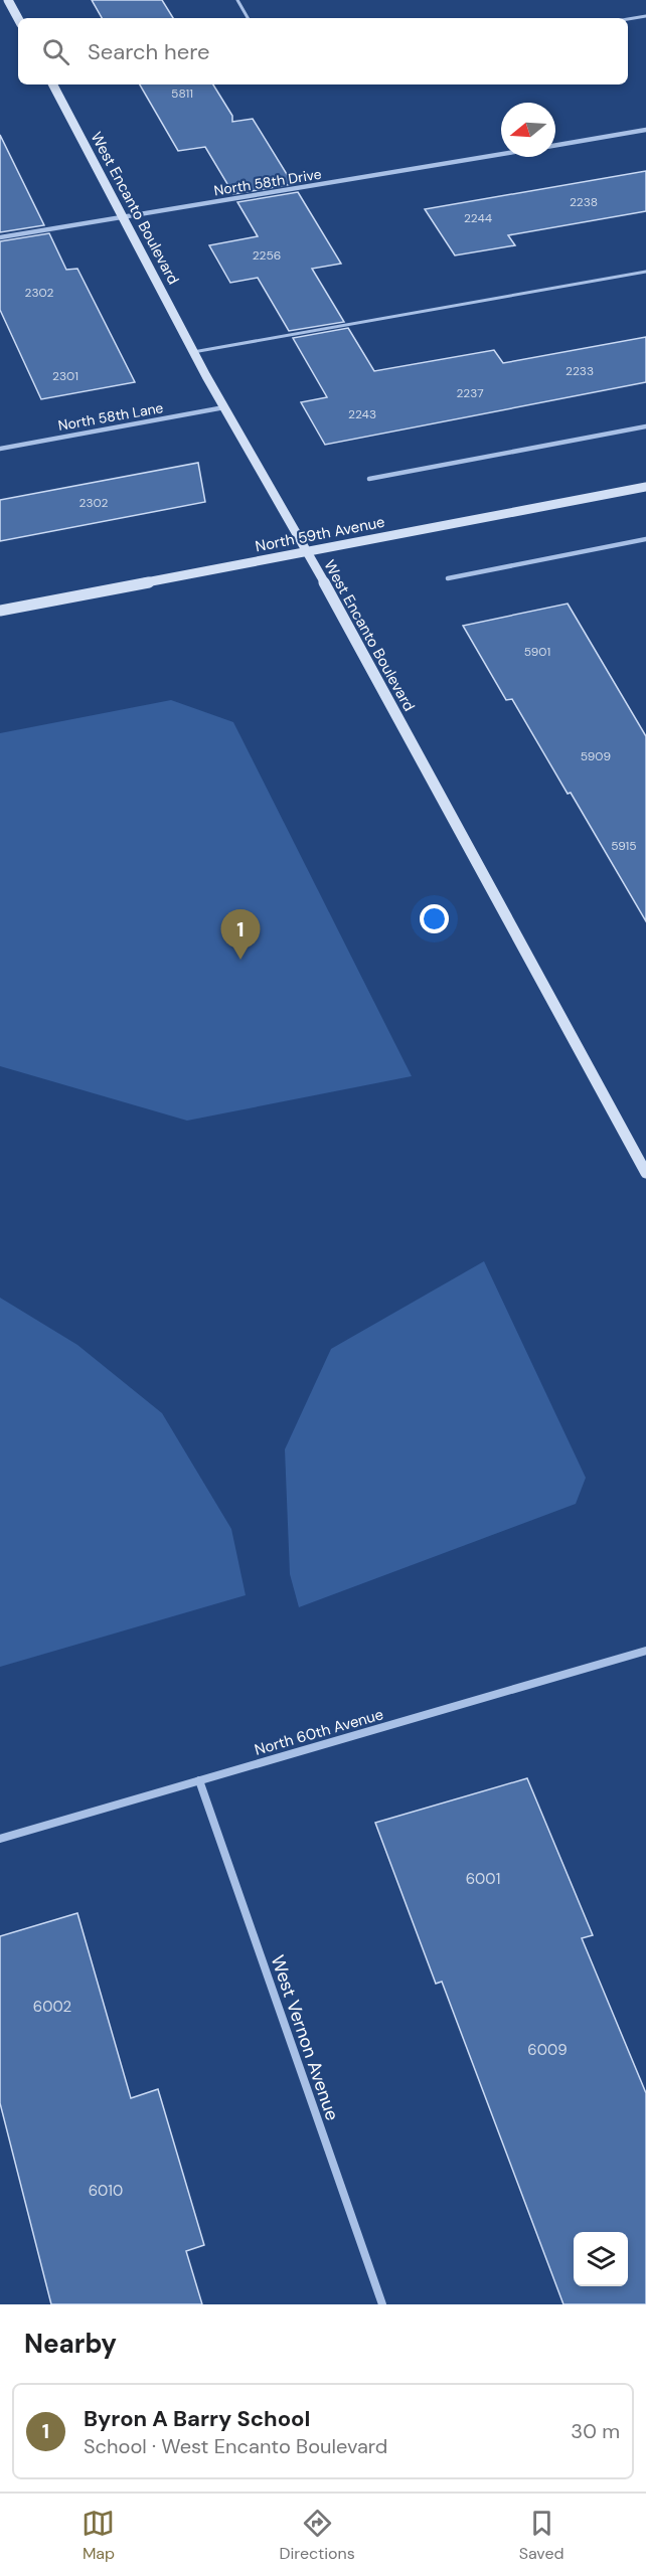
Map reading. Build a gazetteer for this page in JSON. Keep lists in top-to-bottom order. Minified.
{"streets":{"street":["North 58th Drive","West Encanto Boulevard","North 58th Lane","North 59th Avenue","North 60th Avenue","West Vernon Avenue"]},"crossings":[["North 58th Drive","West Encanto Boulevard"],["West Encanto Boulevard","North 58th Lane"],["West Encanto Boulevard","North 59th Avenue"],["North 60th Avenue","West Vernon Avenue"]],"house_numbers":["5811","2238","2244","2256","2302","2233","2301","2237","2243","2302","5901","5909","5915","6001","6002","6009","6010"],"north":"left","page":{"search":"Search here","pins":"1","heading":"Nearby","list":[{"mark":"1","name":"Byron A Barry School","note":"School · West Encanto Boulevard","value":"30 m"}],"nav":["Map","Directions","Saved"]}}
